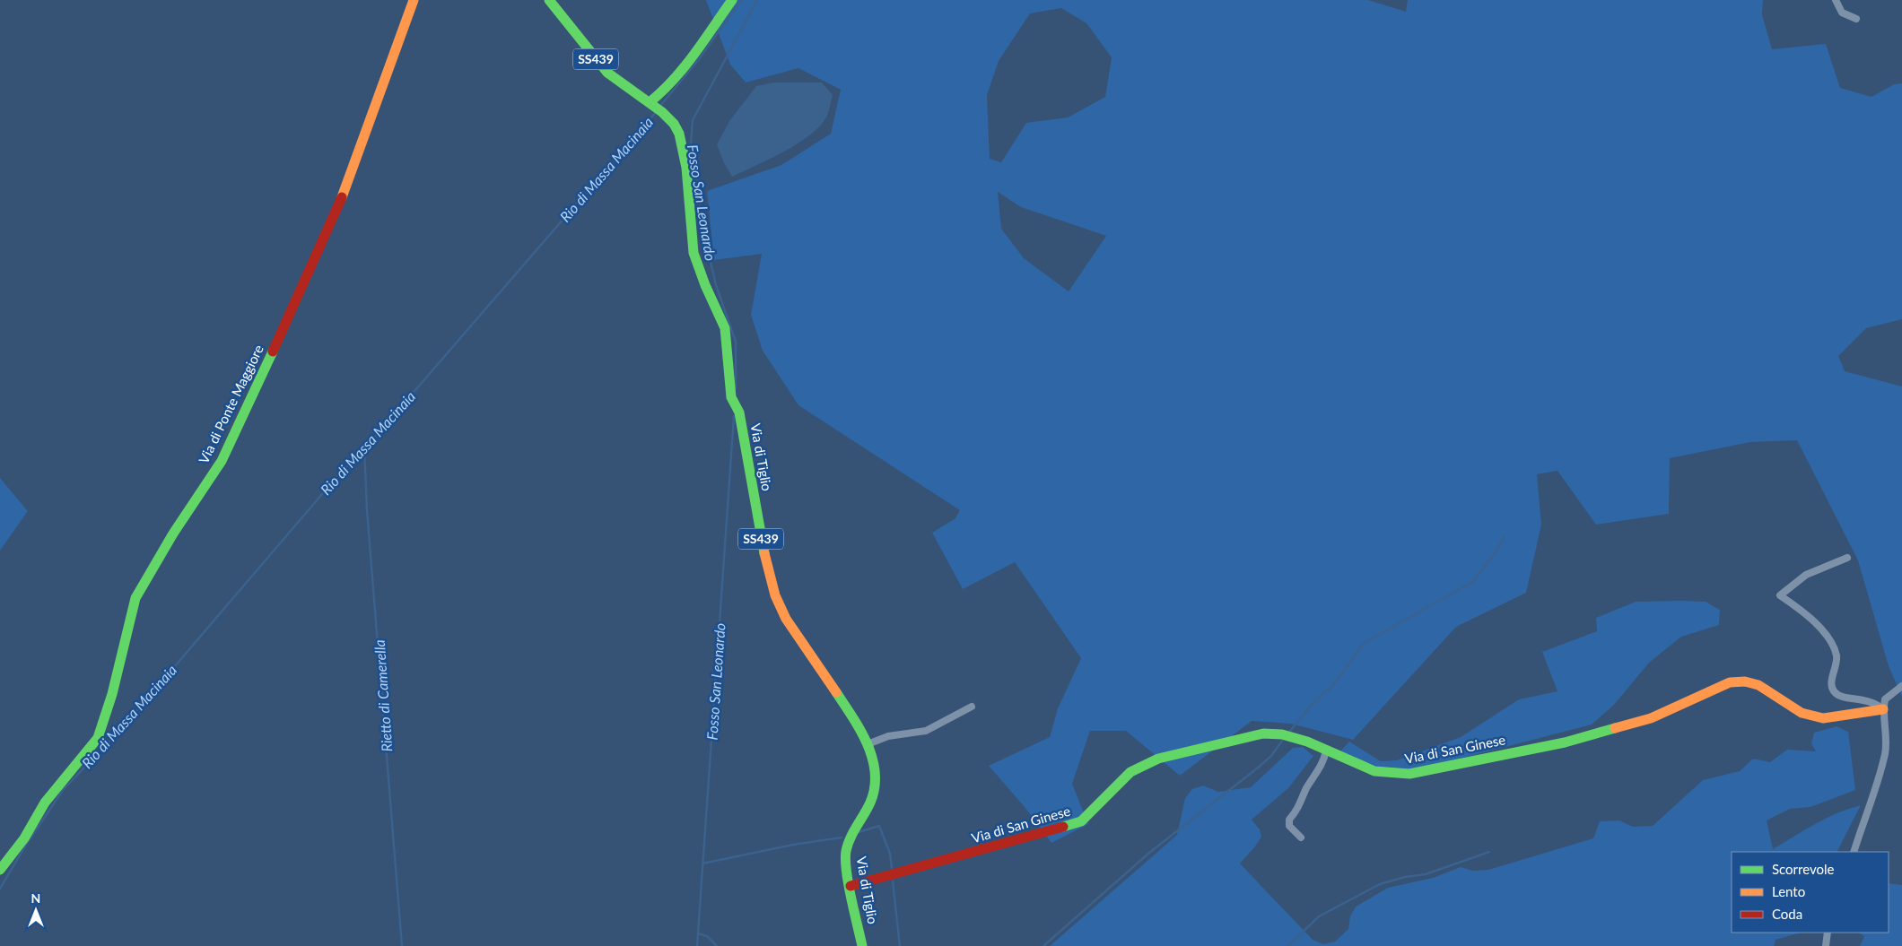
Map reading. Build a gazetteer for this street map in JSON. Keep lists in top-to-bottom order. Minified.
{"streets":{"street":["SS439","Via di Ponte Maggiore","Via di Tiglio","Via di San Ginese"]},"crossings":[["Via di Tiglio","Via di San Ginese"]],"water":["Rio di Massa Macinaia","Fosso San Leonardo","Rietto di Camerella"],"legend":["Scorrevole","Lento","Coda"],"north":"top"}
